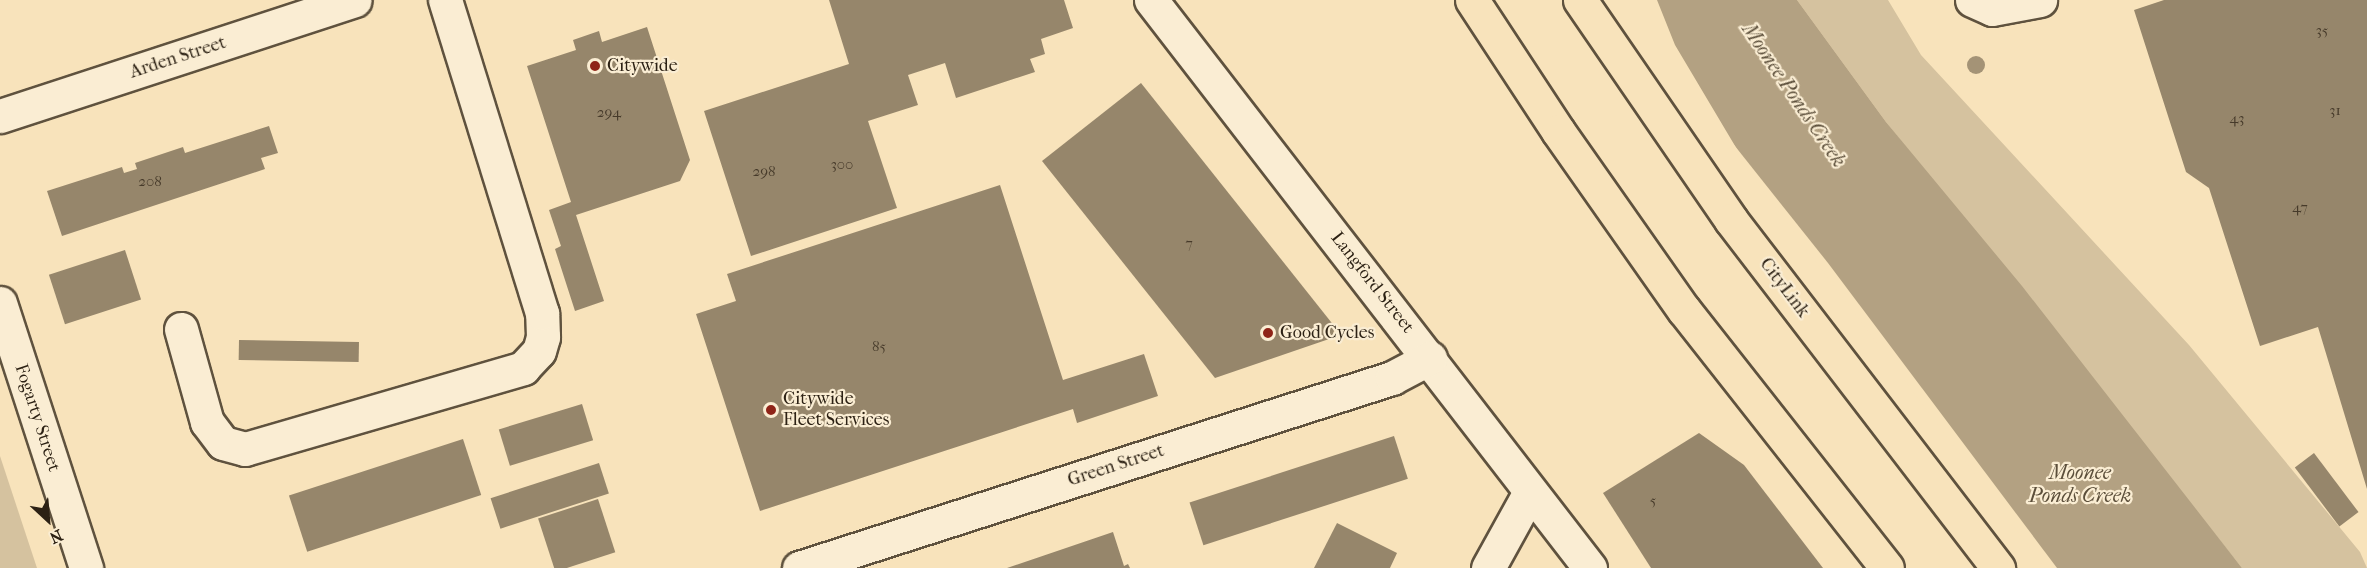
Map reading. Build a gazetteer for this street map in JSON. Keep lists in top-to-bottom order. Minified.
{"streets":{"highway":["CityLink"],"street":["Arden Street","Langford Street","Fogarty Street","Green Street"]},"crossings":[["Langford Street","Green Street"]],"water":["Moonee Ponds Creek"],"places":["Citywide","Good Cycles","Citywide Fleet Services"],"house_numbers":["35","31","294","43","300","298","208","47","7","85","5"],"north":"bottom right"}
